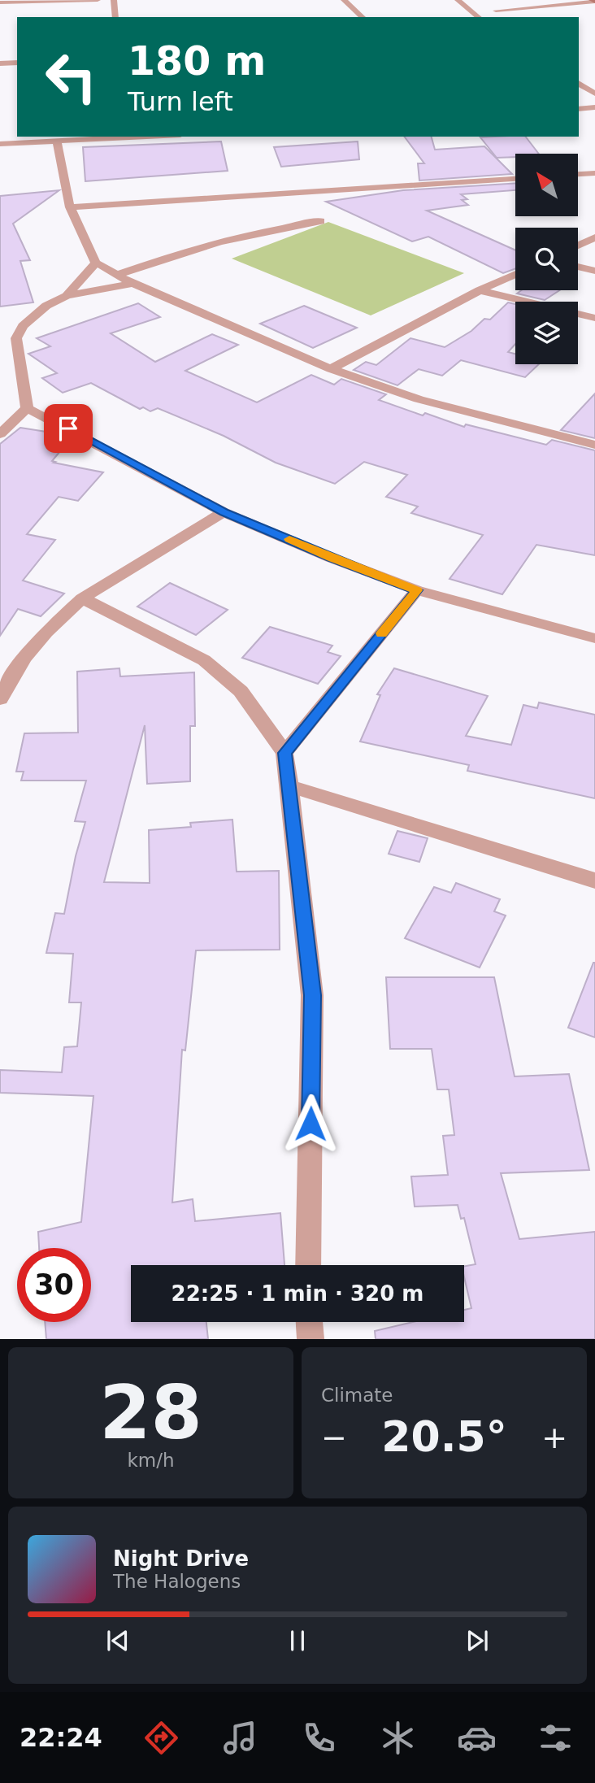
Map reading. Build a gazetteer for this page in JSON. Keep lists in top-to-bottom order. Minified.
{"north":"top left","page":{"turn":["180 m","Turn left"],"limit":"30","trip":"22:25 · 1 min · 320 m","tile":[["28","km/h"],"Climate"],"heat":["−","20.5°","+"],"song":["Night Drive","The Halogens"],"tabs":"22:24"}}
